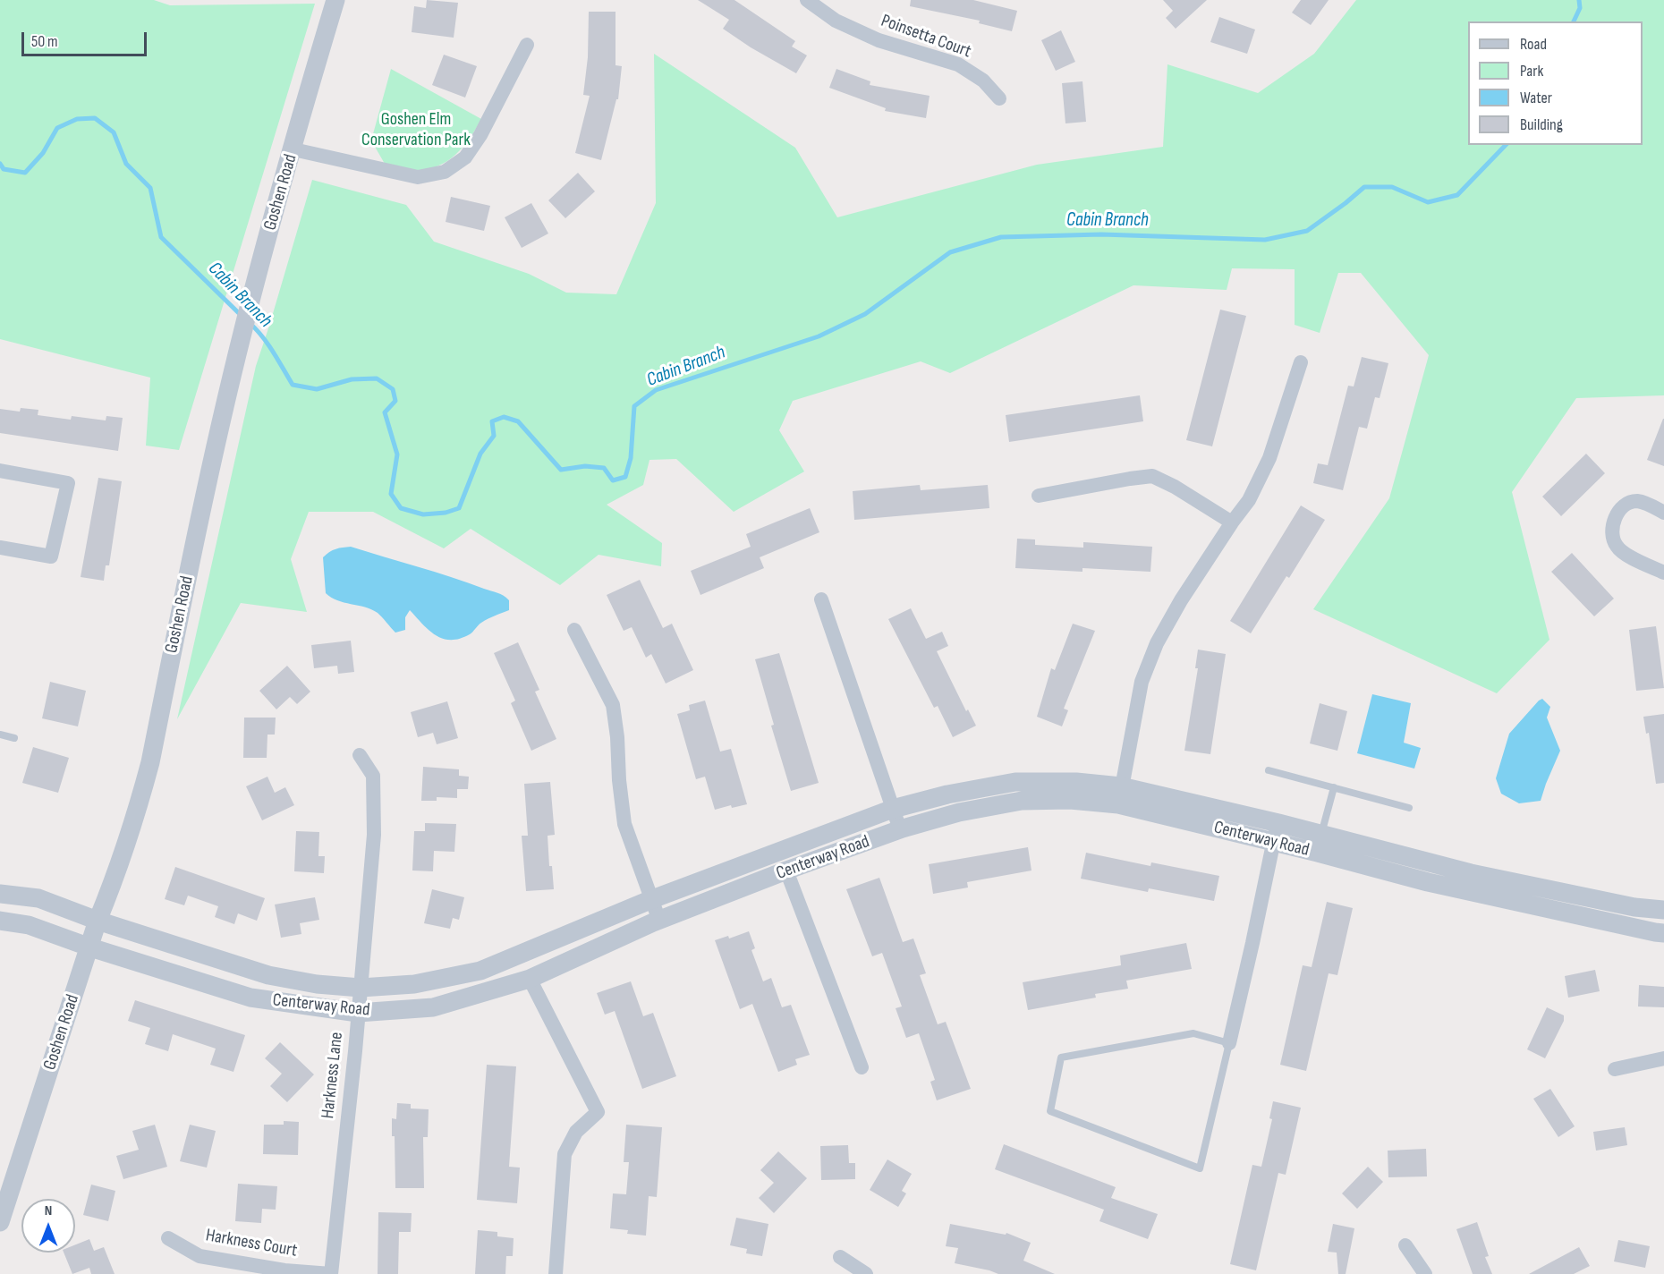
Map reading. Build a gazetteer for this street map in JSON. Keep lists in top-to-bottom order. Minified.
{"streets":{"street":["Poinsetta Court","Goshen Road","Centerway Road","Harkness Lane","Harkness Court"]},"crossings":[["Goshen Road","Centerway Road"],["Centerway Road","Harkness Lane"],["Harkness Lane","Harkness Court"]],"water":["Cabin Branch"],"parks":["Goshen Elm Conservation Park"],"legend":["Road","Park","Water","Building"],"scale_bar":"50 m","north":"top"}
